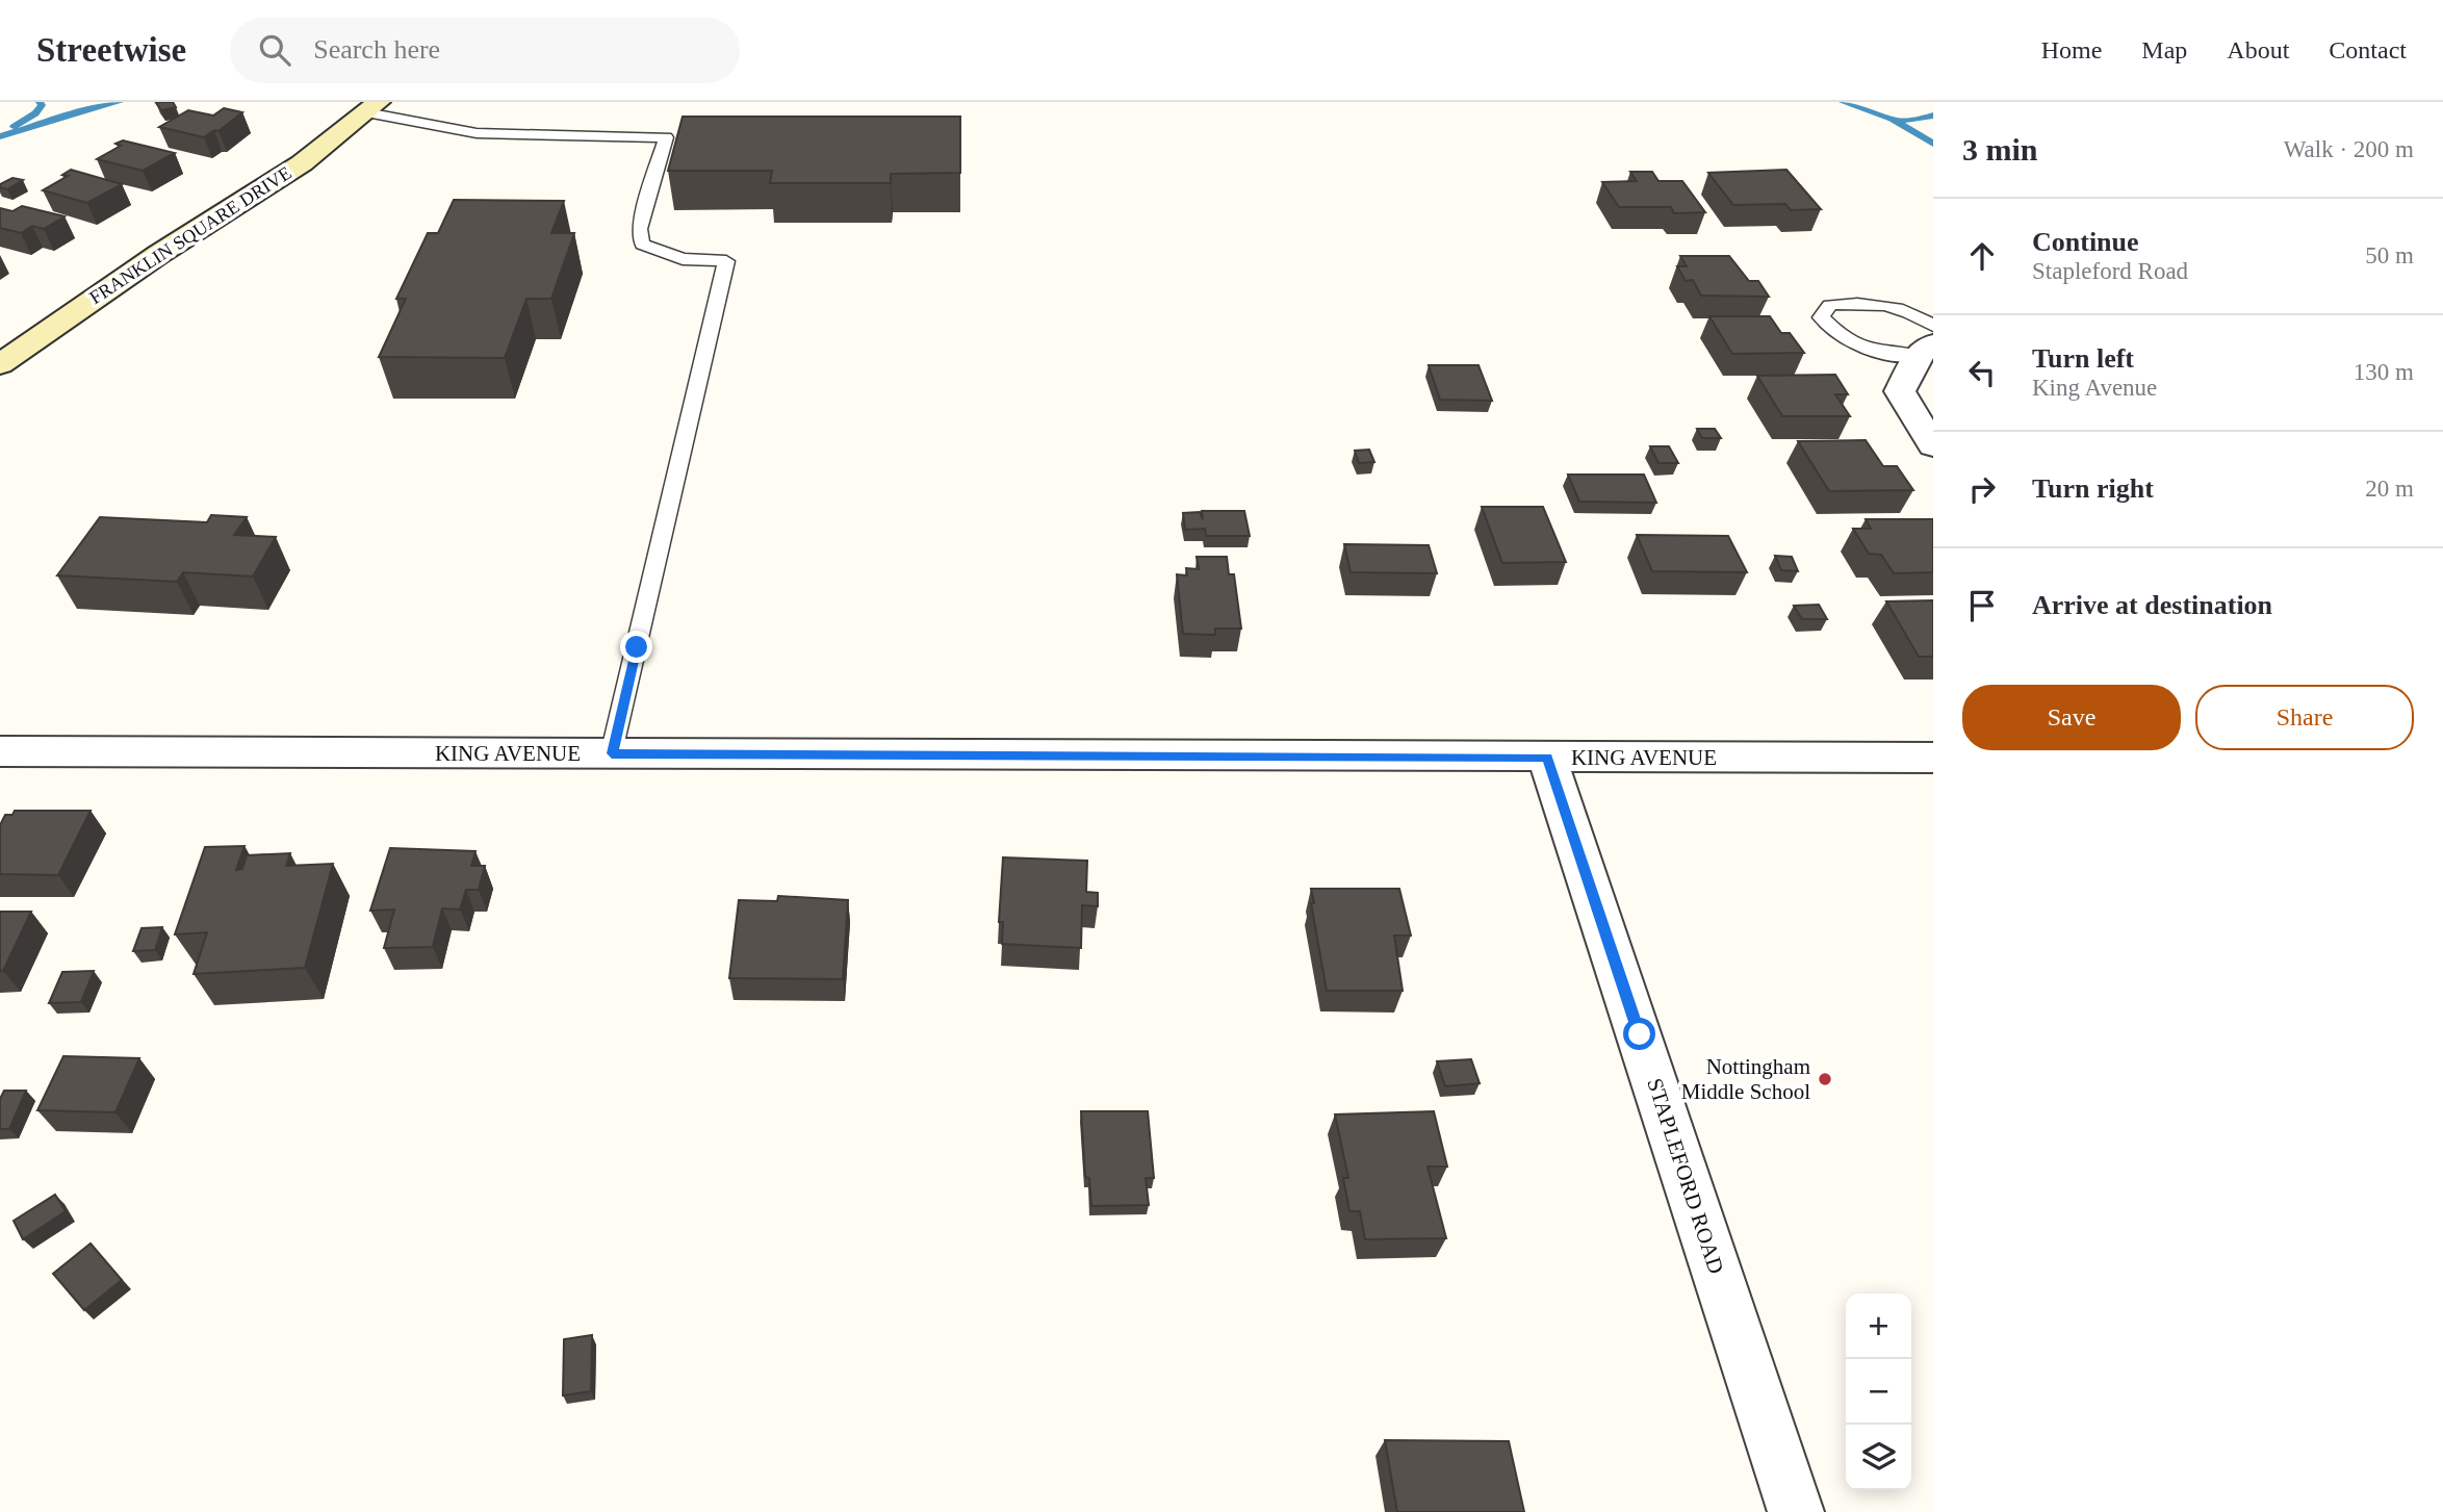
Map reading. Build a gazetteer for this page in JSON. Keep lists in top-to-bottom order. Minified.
{"streets":{"street":["FRANKLIN SQUARE DRIVE","KING AVENUE","STAPLEFORD ROAD"]},"crossings":[["KING AVENUE","STAPLEFORD ROAD"]],"places":["Nottingham Middle School"],"page":{"header":"Streetwise","search":"Search here","nav":["Home","Map","About","Contact"],"heading":["3 min","Walk · 200 m"],"list":[["Continue","Stapleford Road","50 m"],["Turn left","King Avenue","130 m"],["Turn right","20 m"],"Arrive at destination"],"buttons":["Save","Share"],"map_buttons":["+","−"]}}
